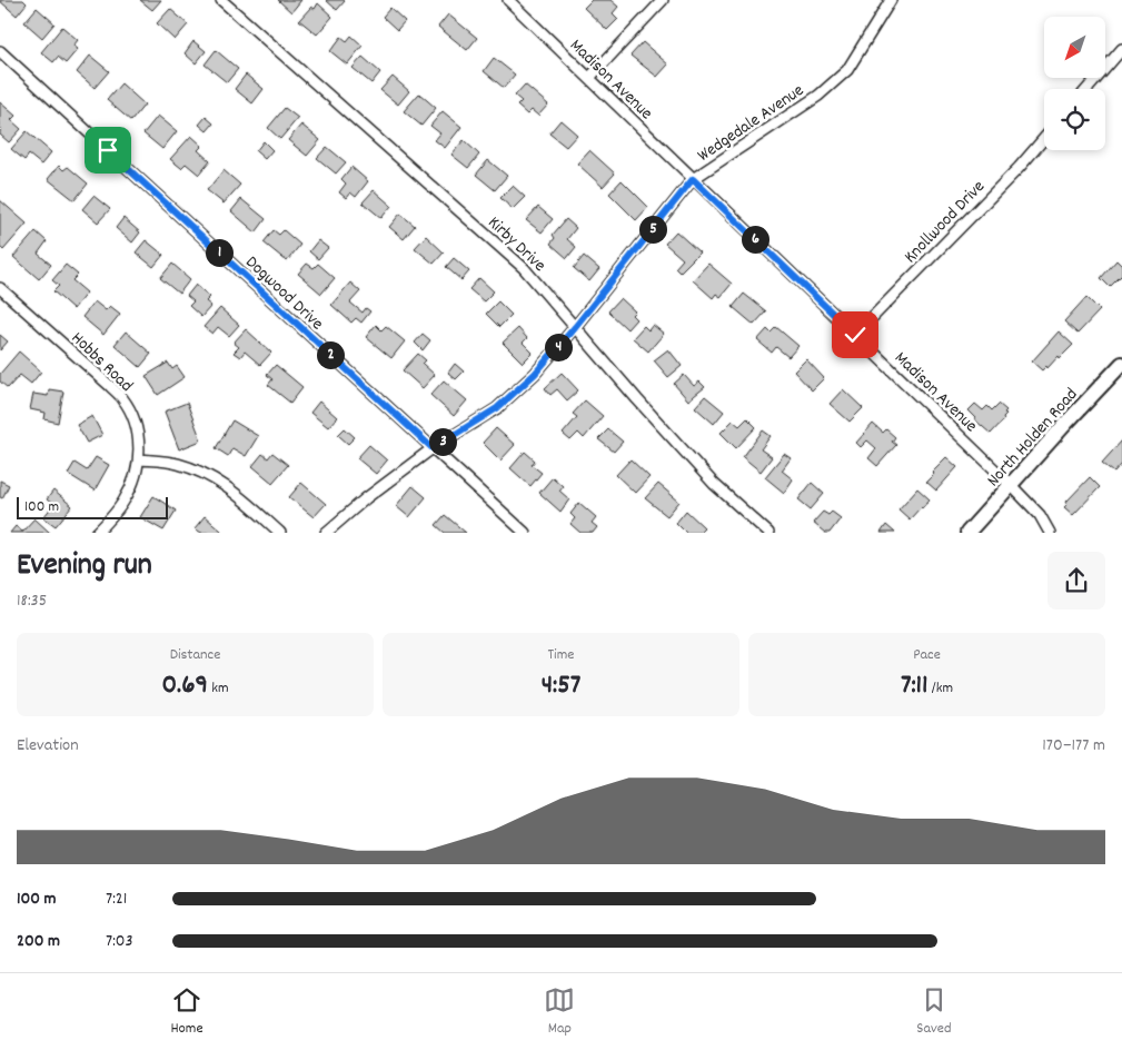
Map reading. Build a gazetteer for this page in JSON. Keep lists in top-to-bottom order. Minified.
{"streets":{"main road":["North Holden Road"],"street":["Madison Avenue","Wedgedale Avenue","Knollwood Drive","Kirby Drive","Dogwood Drive","Hobbs Road"]},"crossings":[["Madison Avenue","Wedgedale Avenue"],["Madison Avenue","Knollwood Drive"],["Madison Avenue","North Holden Road"],["Wedgedale Avenue","Kirby Drive"],["Wedgedale Avenue","Dogwood Drive"]],"scale_bar":"100 m","north":"bottom left","page":{"pins":["5","6","1","4","2","3"],"scale":"100 m","heading":["Evening run","18:35"],"stats":[["Distance","0.69 km"],["Time","4:57"],["Pace","7:11 /km"]],"chart":["Elevation","170–177 m"],"list":[{"name":"100 m","note":"7:21"},{"name":"200 m","note":"7:03"}],"tabs":["Home","Map","Saved"]}}
